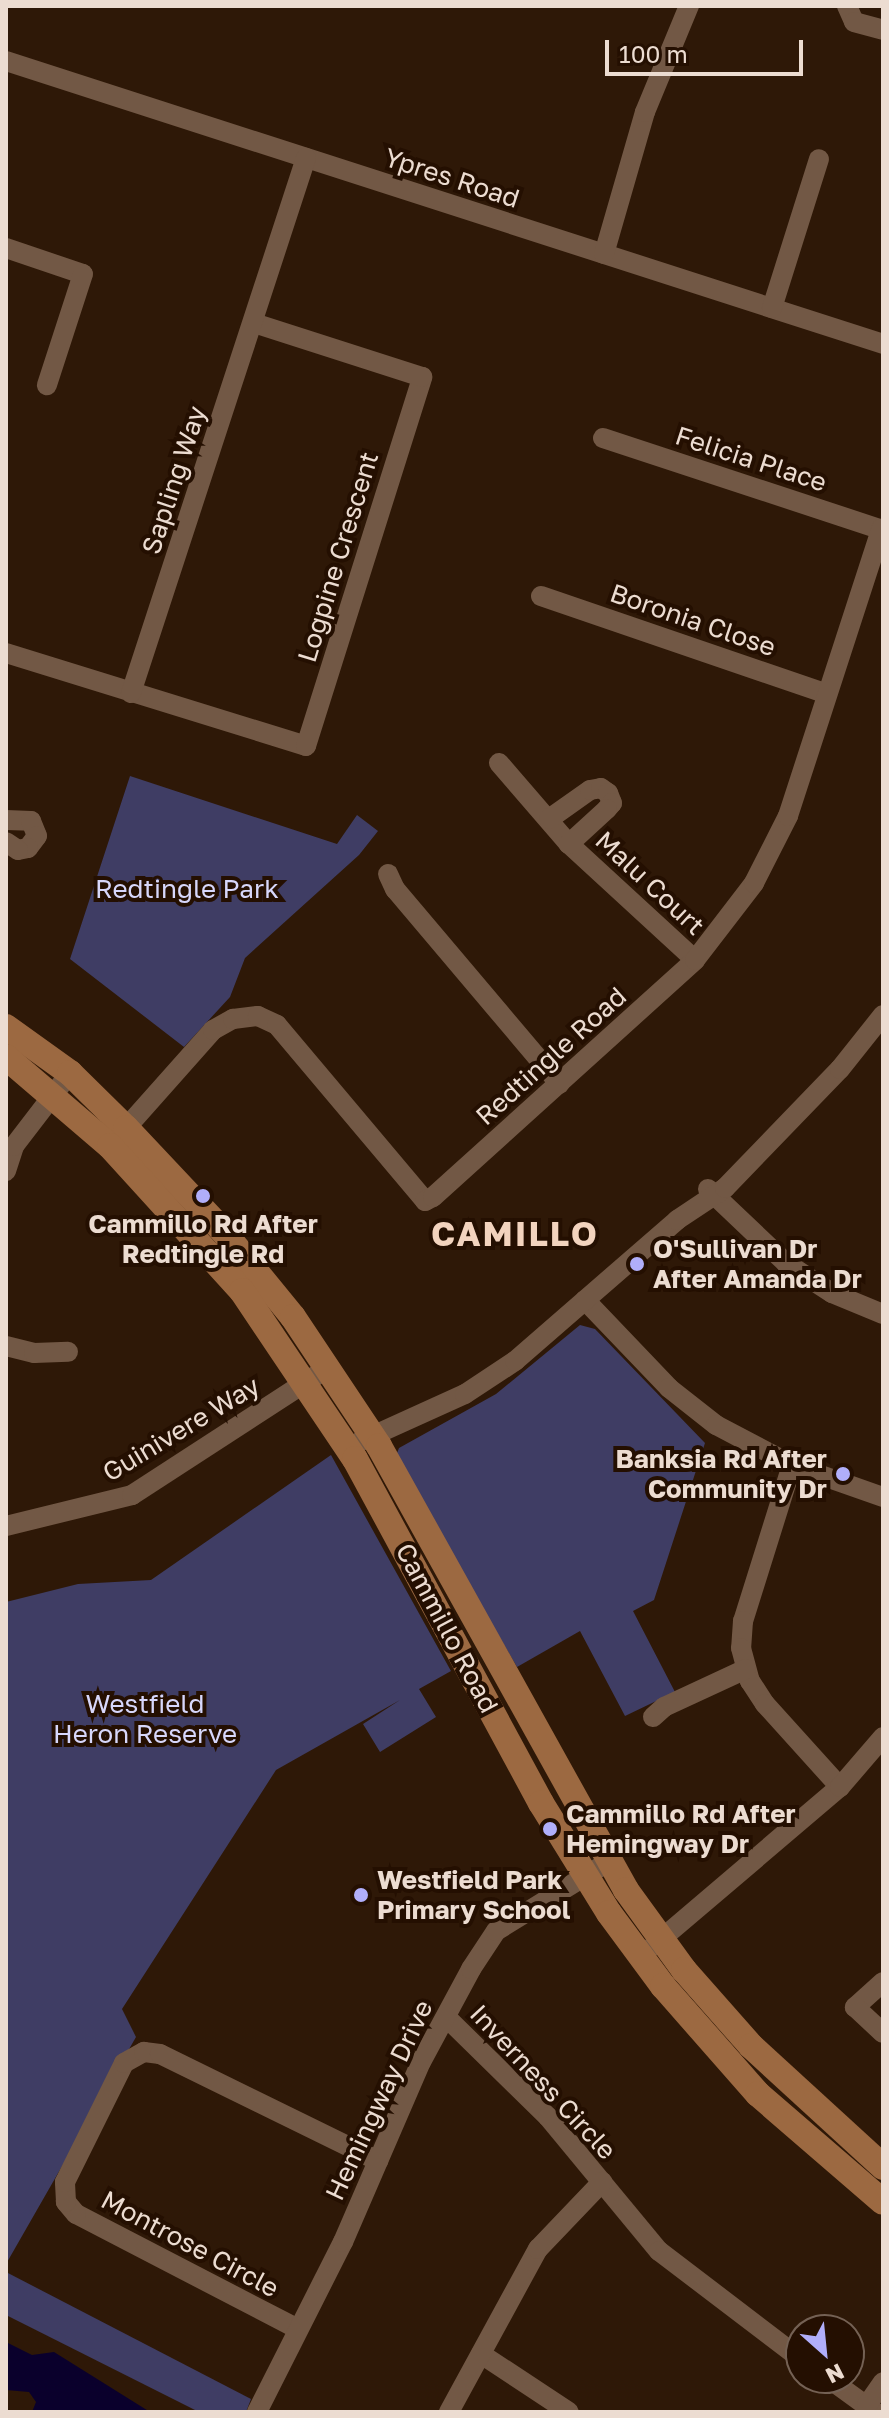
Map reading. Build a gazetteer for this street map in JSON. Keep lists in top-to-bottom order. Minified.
{"streets":{"main road":["Cammillo Road"],"street":["Ypres Road","Felicia Place","Sapling Way","Logpine Crescent","Boronia Close","Malu Court","Redtingle Road","Guinivere Way","Inverness Circle","Hemingway Drive","Montrose Circle"]},"crossings":[["Ypres Road","Sapling Way"],["Felicia Place","Redtingle Road"],["Sapling Way","Logpine Crescent"],["Boronia Close","Redtingle Road"],["Malu Court","Redtingle Road"],["Redtingle Road","Cammillo Road"],["Guinivere Way","Cammillo Road"],["Cammillo Road","Hemingway Drive"],["Inverness Circle","Hemingway Drive"],["Hemingway Drive","Montrose Circle"]],"districts":["CAMILLO"],"parks":["Redtingle Park","Westfield Heron Reserve"],"places":["Cammillo Rd After Redtingle Rd","O'Sullivan Dr After Amanda Dr","Banksia Rd After Community Dr","Cammillo Rd After Hemingway Dr","Westfield Park Primary School"],"scale_bar":"100 m","north":"bottom right"}
